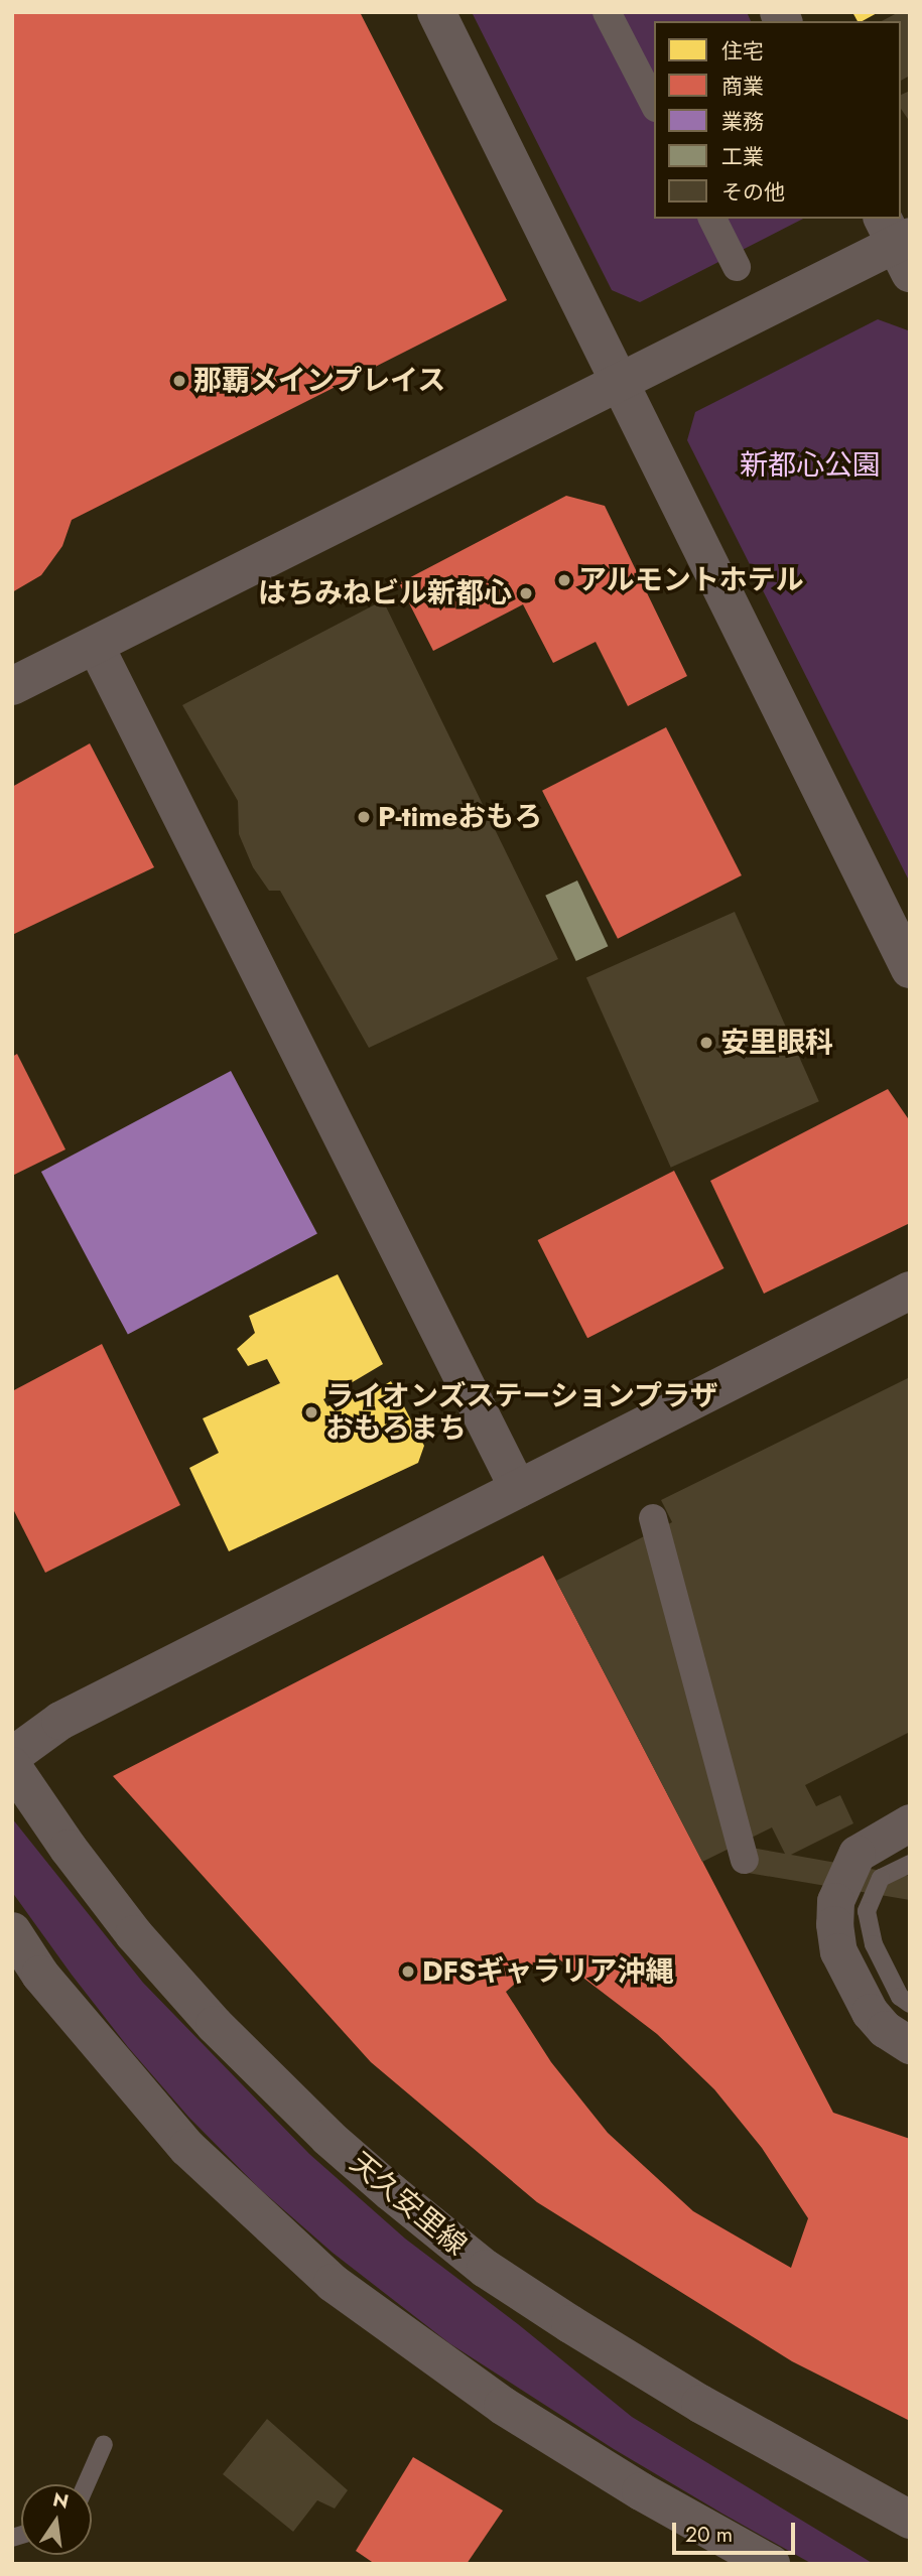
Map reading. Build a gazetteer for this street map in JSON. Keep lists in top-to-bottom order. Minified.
{"streets":{"street":["天久安里線"]},"parks":["新都心公園"],"places":["那覇メインプレイス","アルモントホテル","はちみねビル新都心","P-timeおもろ","安里眼科","ライオンズステーションプラザ おもろまち","DFSギャラリア沖縄"],"legend":["住宅","商業","業務","工業","その他"],"scale_bar":"20 m","north":"top"}
